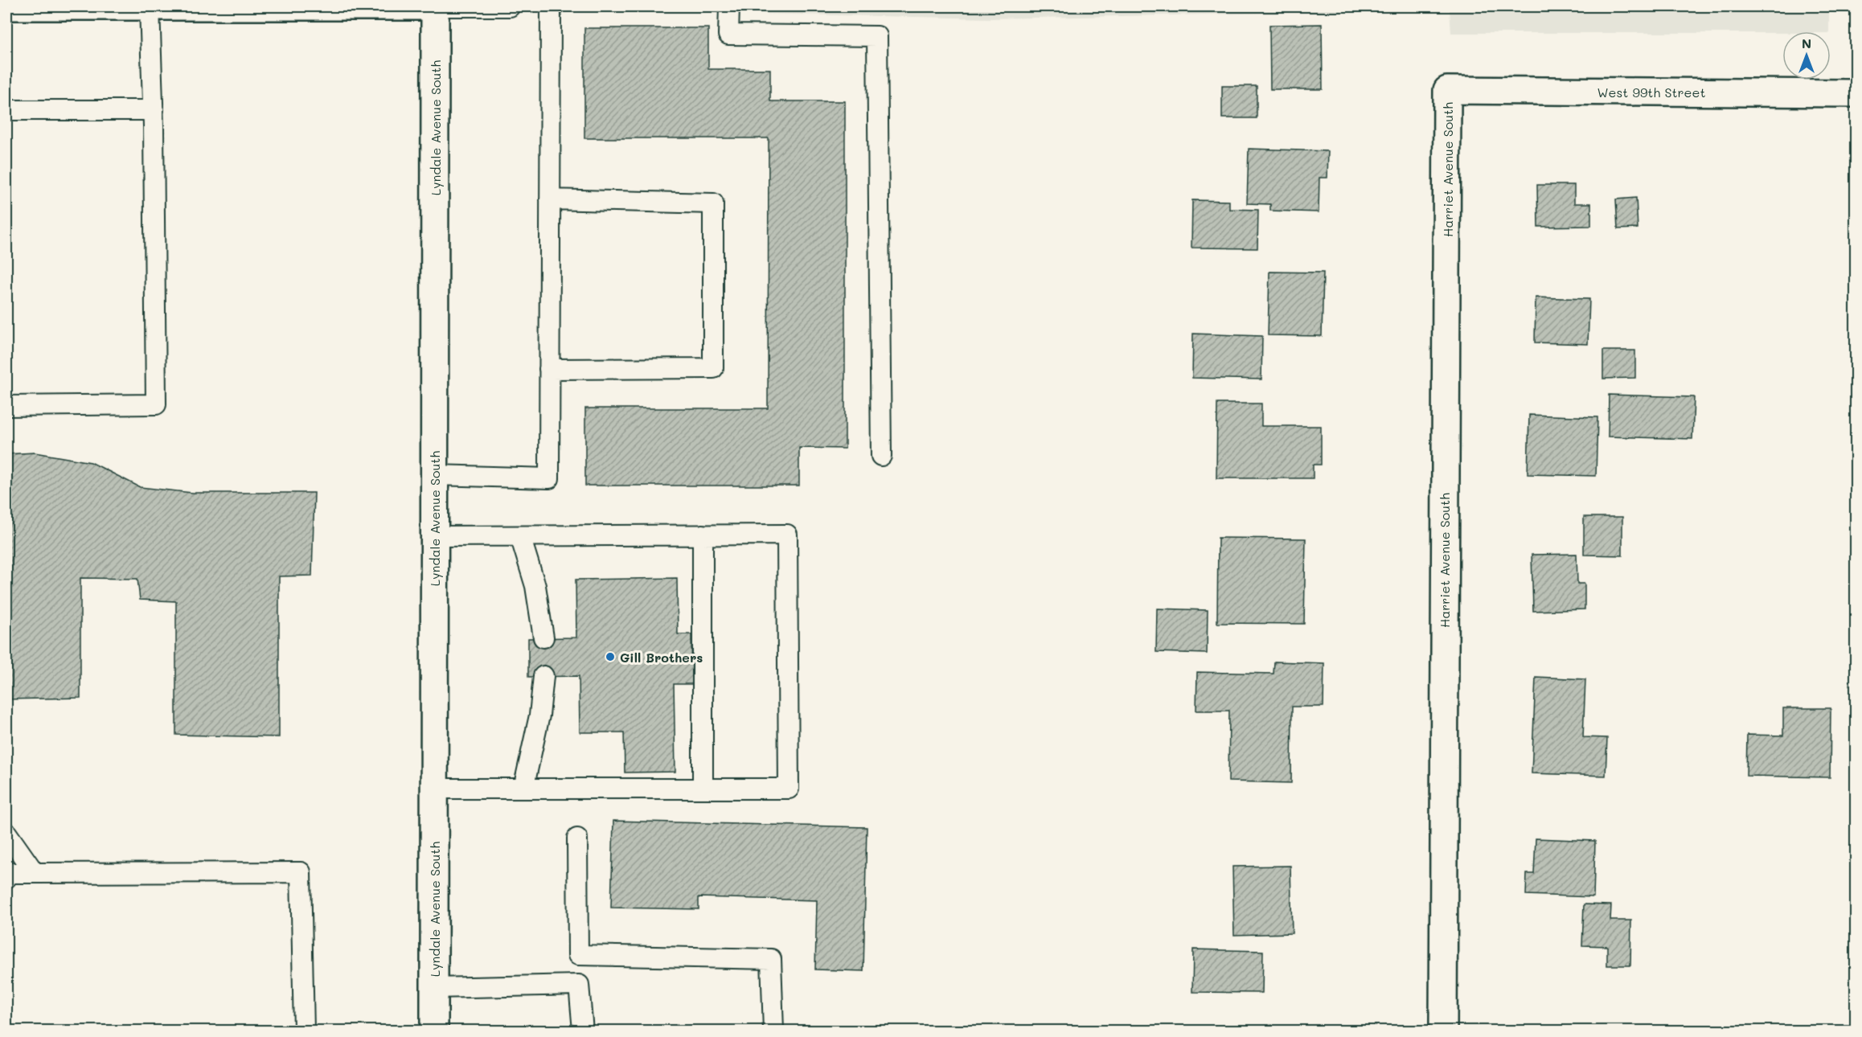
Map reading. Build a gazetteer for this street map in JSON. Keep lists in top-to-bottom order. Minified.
{"streets":{"street":["West 99th Street","Lyndale Avenue South","Harriet Avenue South"]},"crossings":[["West 99th Street","Harriet Avenue South"]],"places":["Gill Brothers"],"north":"top"}
